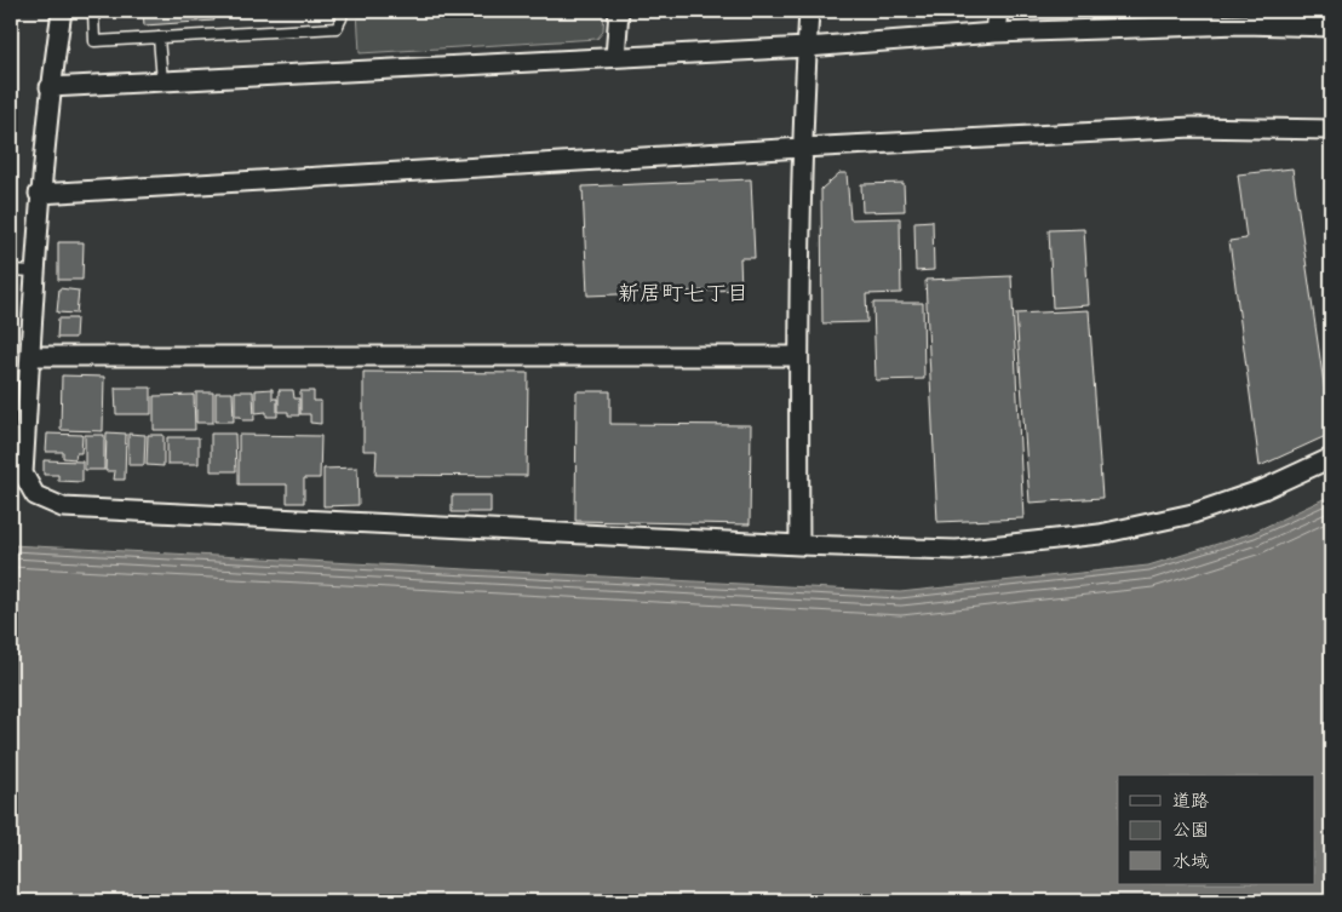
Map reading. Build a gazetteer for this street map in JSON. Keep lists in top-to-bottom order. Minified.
{"districts":["新居町七丁目"],"legend":["道路","公園","水域"]}
